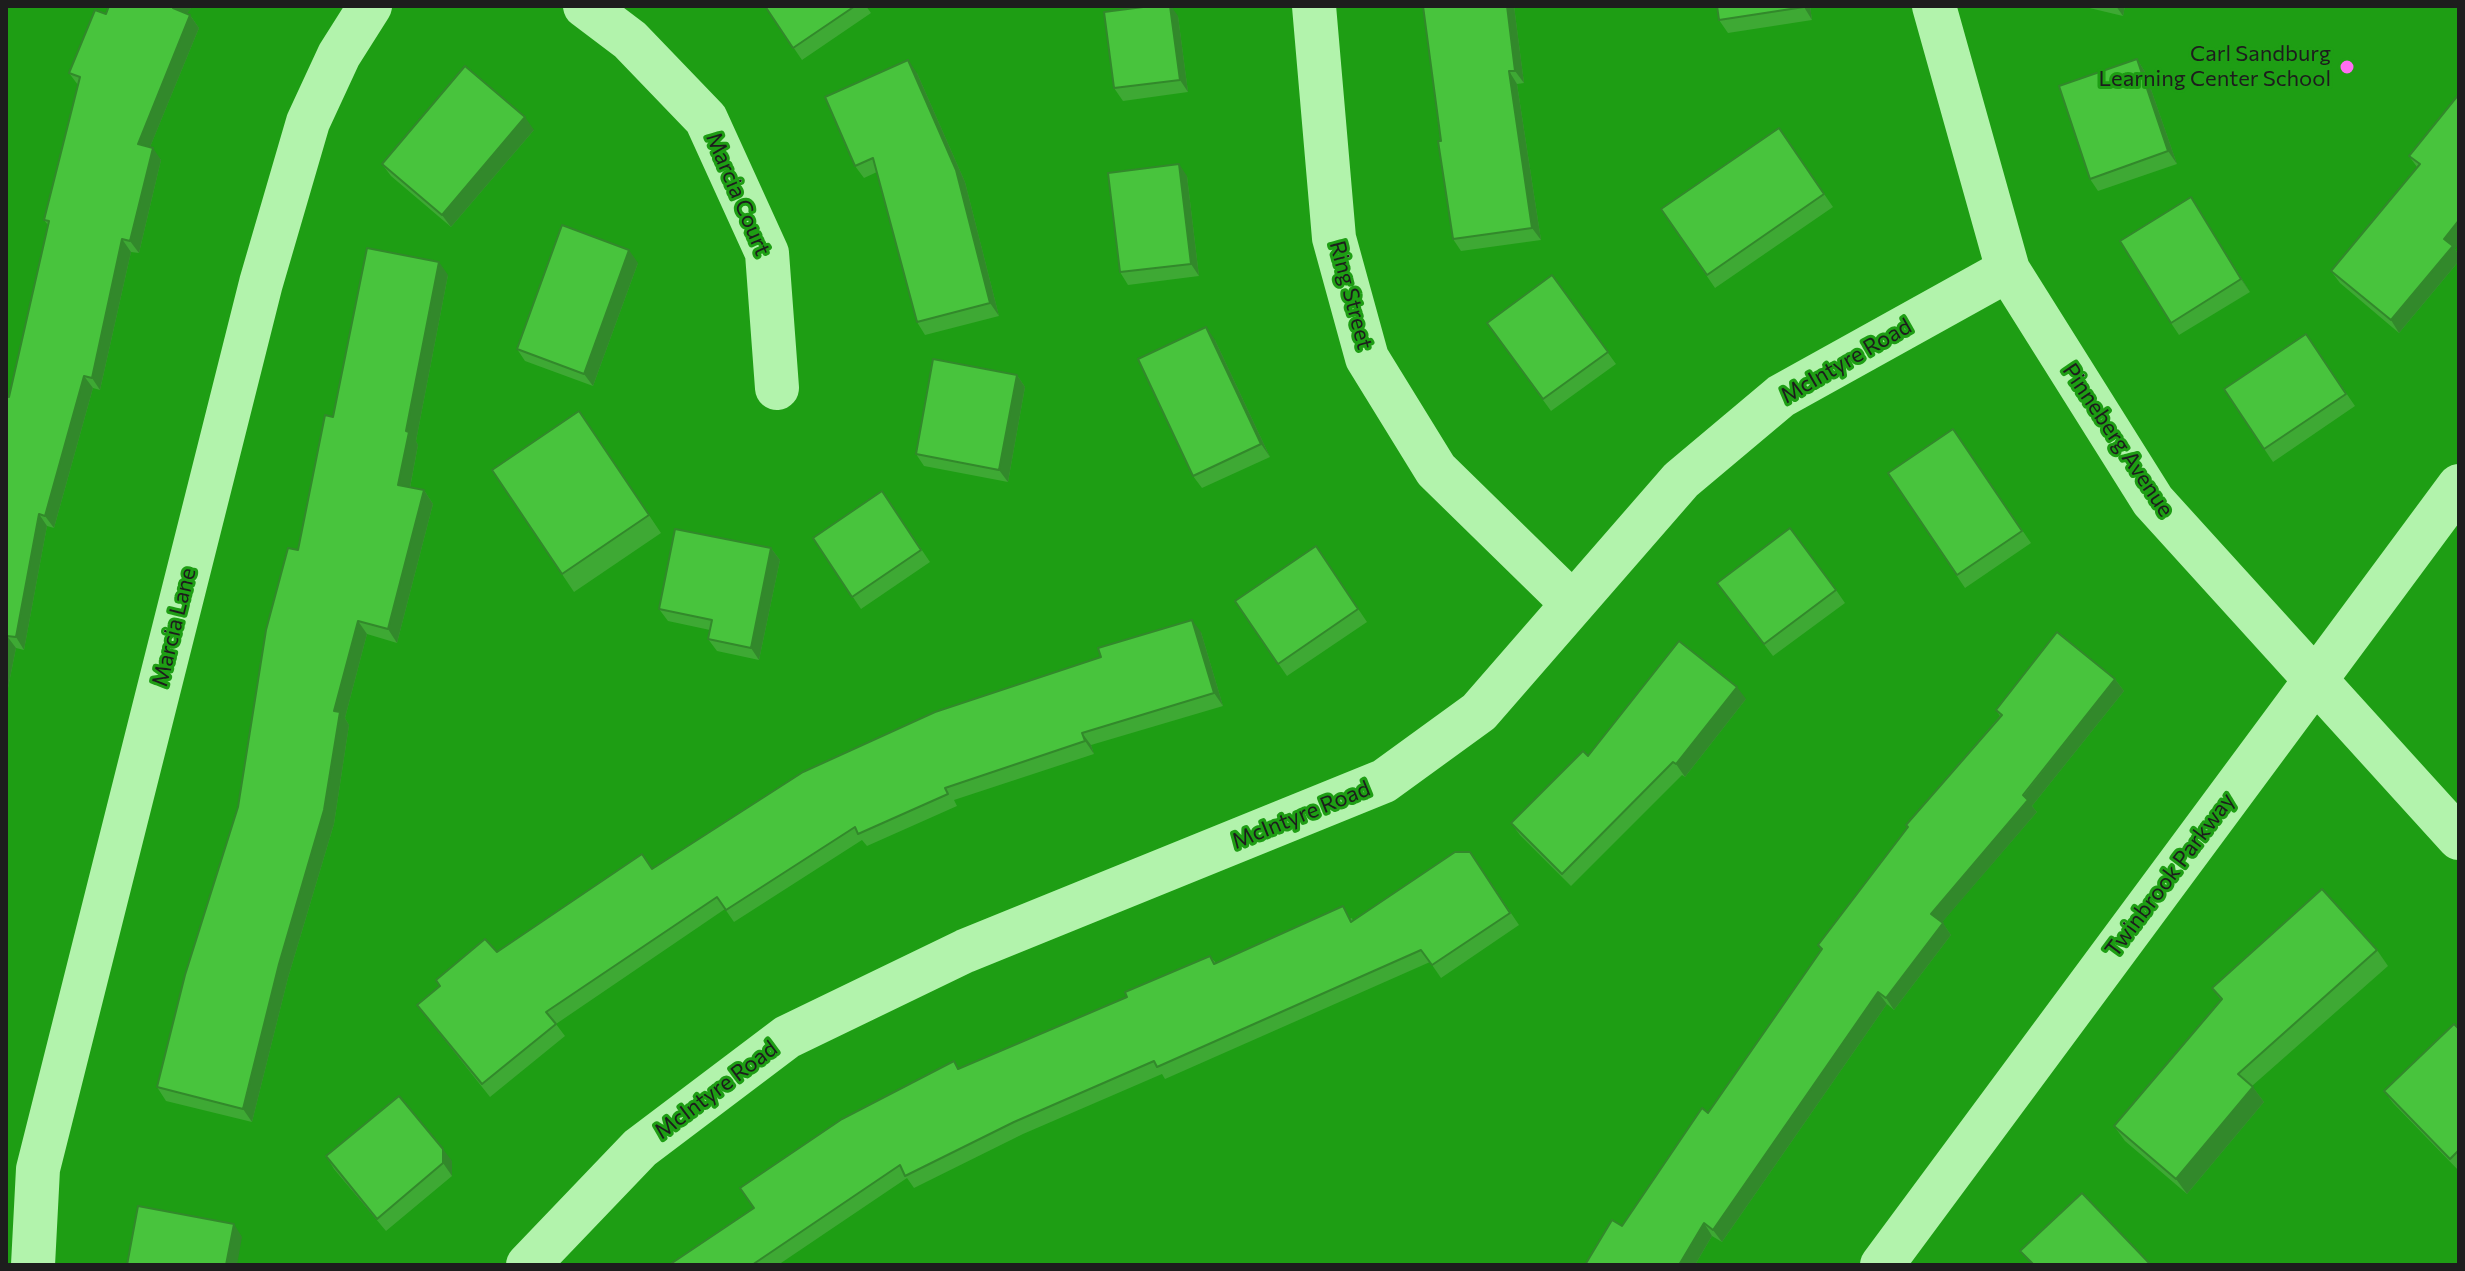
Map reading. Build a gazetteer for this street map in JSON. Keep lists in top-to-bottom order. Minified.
{"streets":{"street":["Marcia Court","Ring Street","McIntyre Road","Pinneberg Avenue","Marcia Lane","Twinbrook Parkway"]},"crossings":[["Ring Street","McIntyre Road"],["McIntyre Road","Pinneberg Avenue"],["Pinneberg Avenue","Twinbrook Parkway"]],"places":["Carl Sandburg Learning Center School"]}
